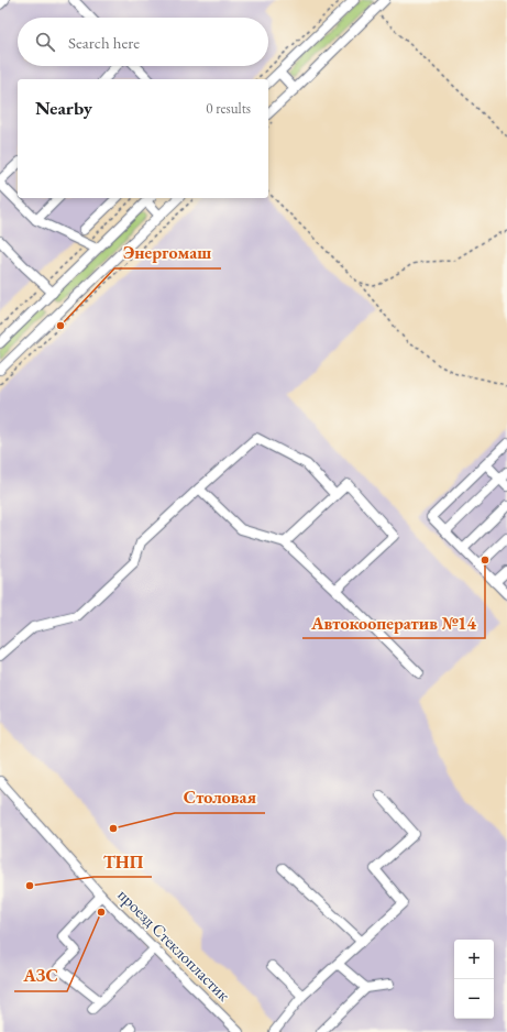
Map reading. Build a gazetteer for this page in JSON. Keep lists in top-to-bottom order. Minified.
{"streets":{"street":["проезд Стеклопластик"]},"places":["Энергомаш","Автокооператив №14","Столовая","ТНП","АЗС"],"page":{"search":"Search here","heading":["Nearby","0 results"],"map_buttons":["+","−"]}}
